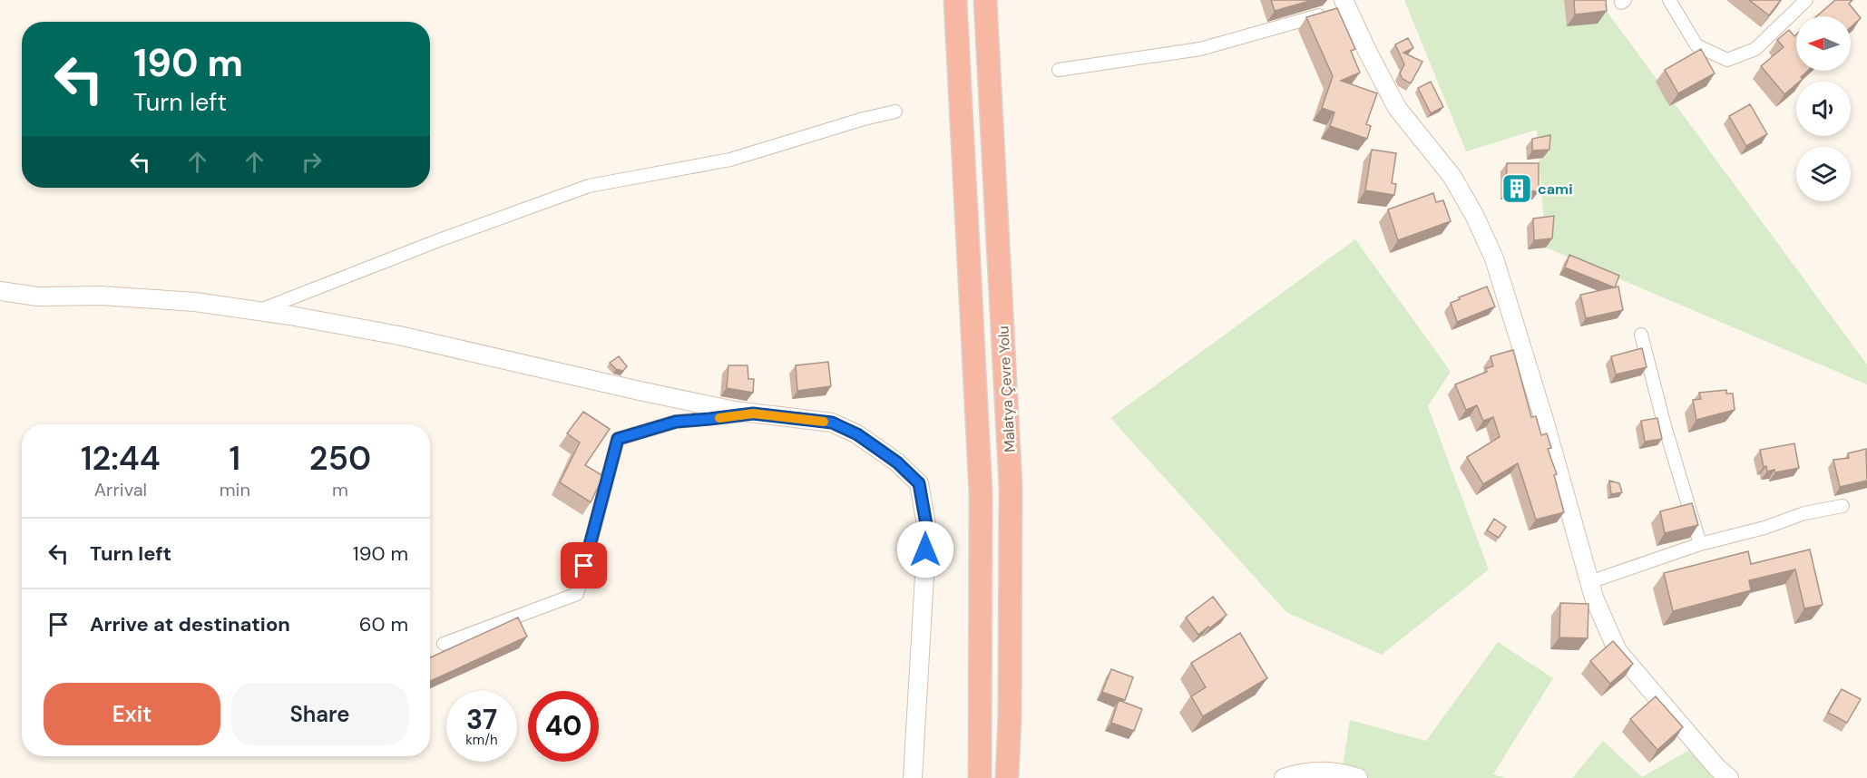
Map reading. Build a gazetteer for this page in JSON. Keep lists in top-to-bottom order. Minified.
{"streets":{"highway":["Malatya Çevre Yolu"]},"places":{"building":["cami"]},"north":"left","page":{"turn":["190 m","Turn left"],"eta":["12:44","Arrival","1","min","250","m"],"list":[{"name":"Turn left","value":"190 m"},{"name":"Arrive at destination","value":"60 m"}],"buttons":["Exit","Share"],"speed":"37 km/h","limit":"40"}}
